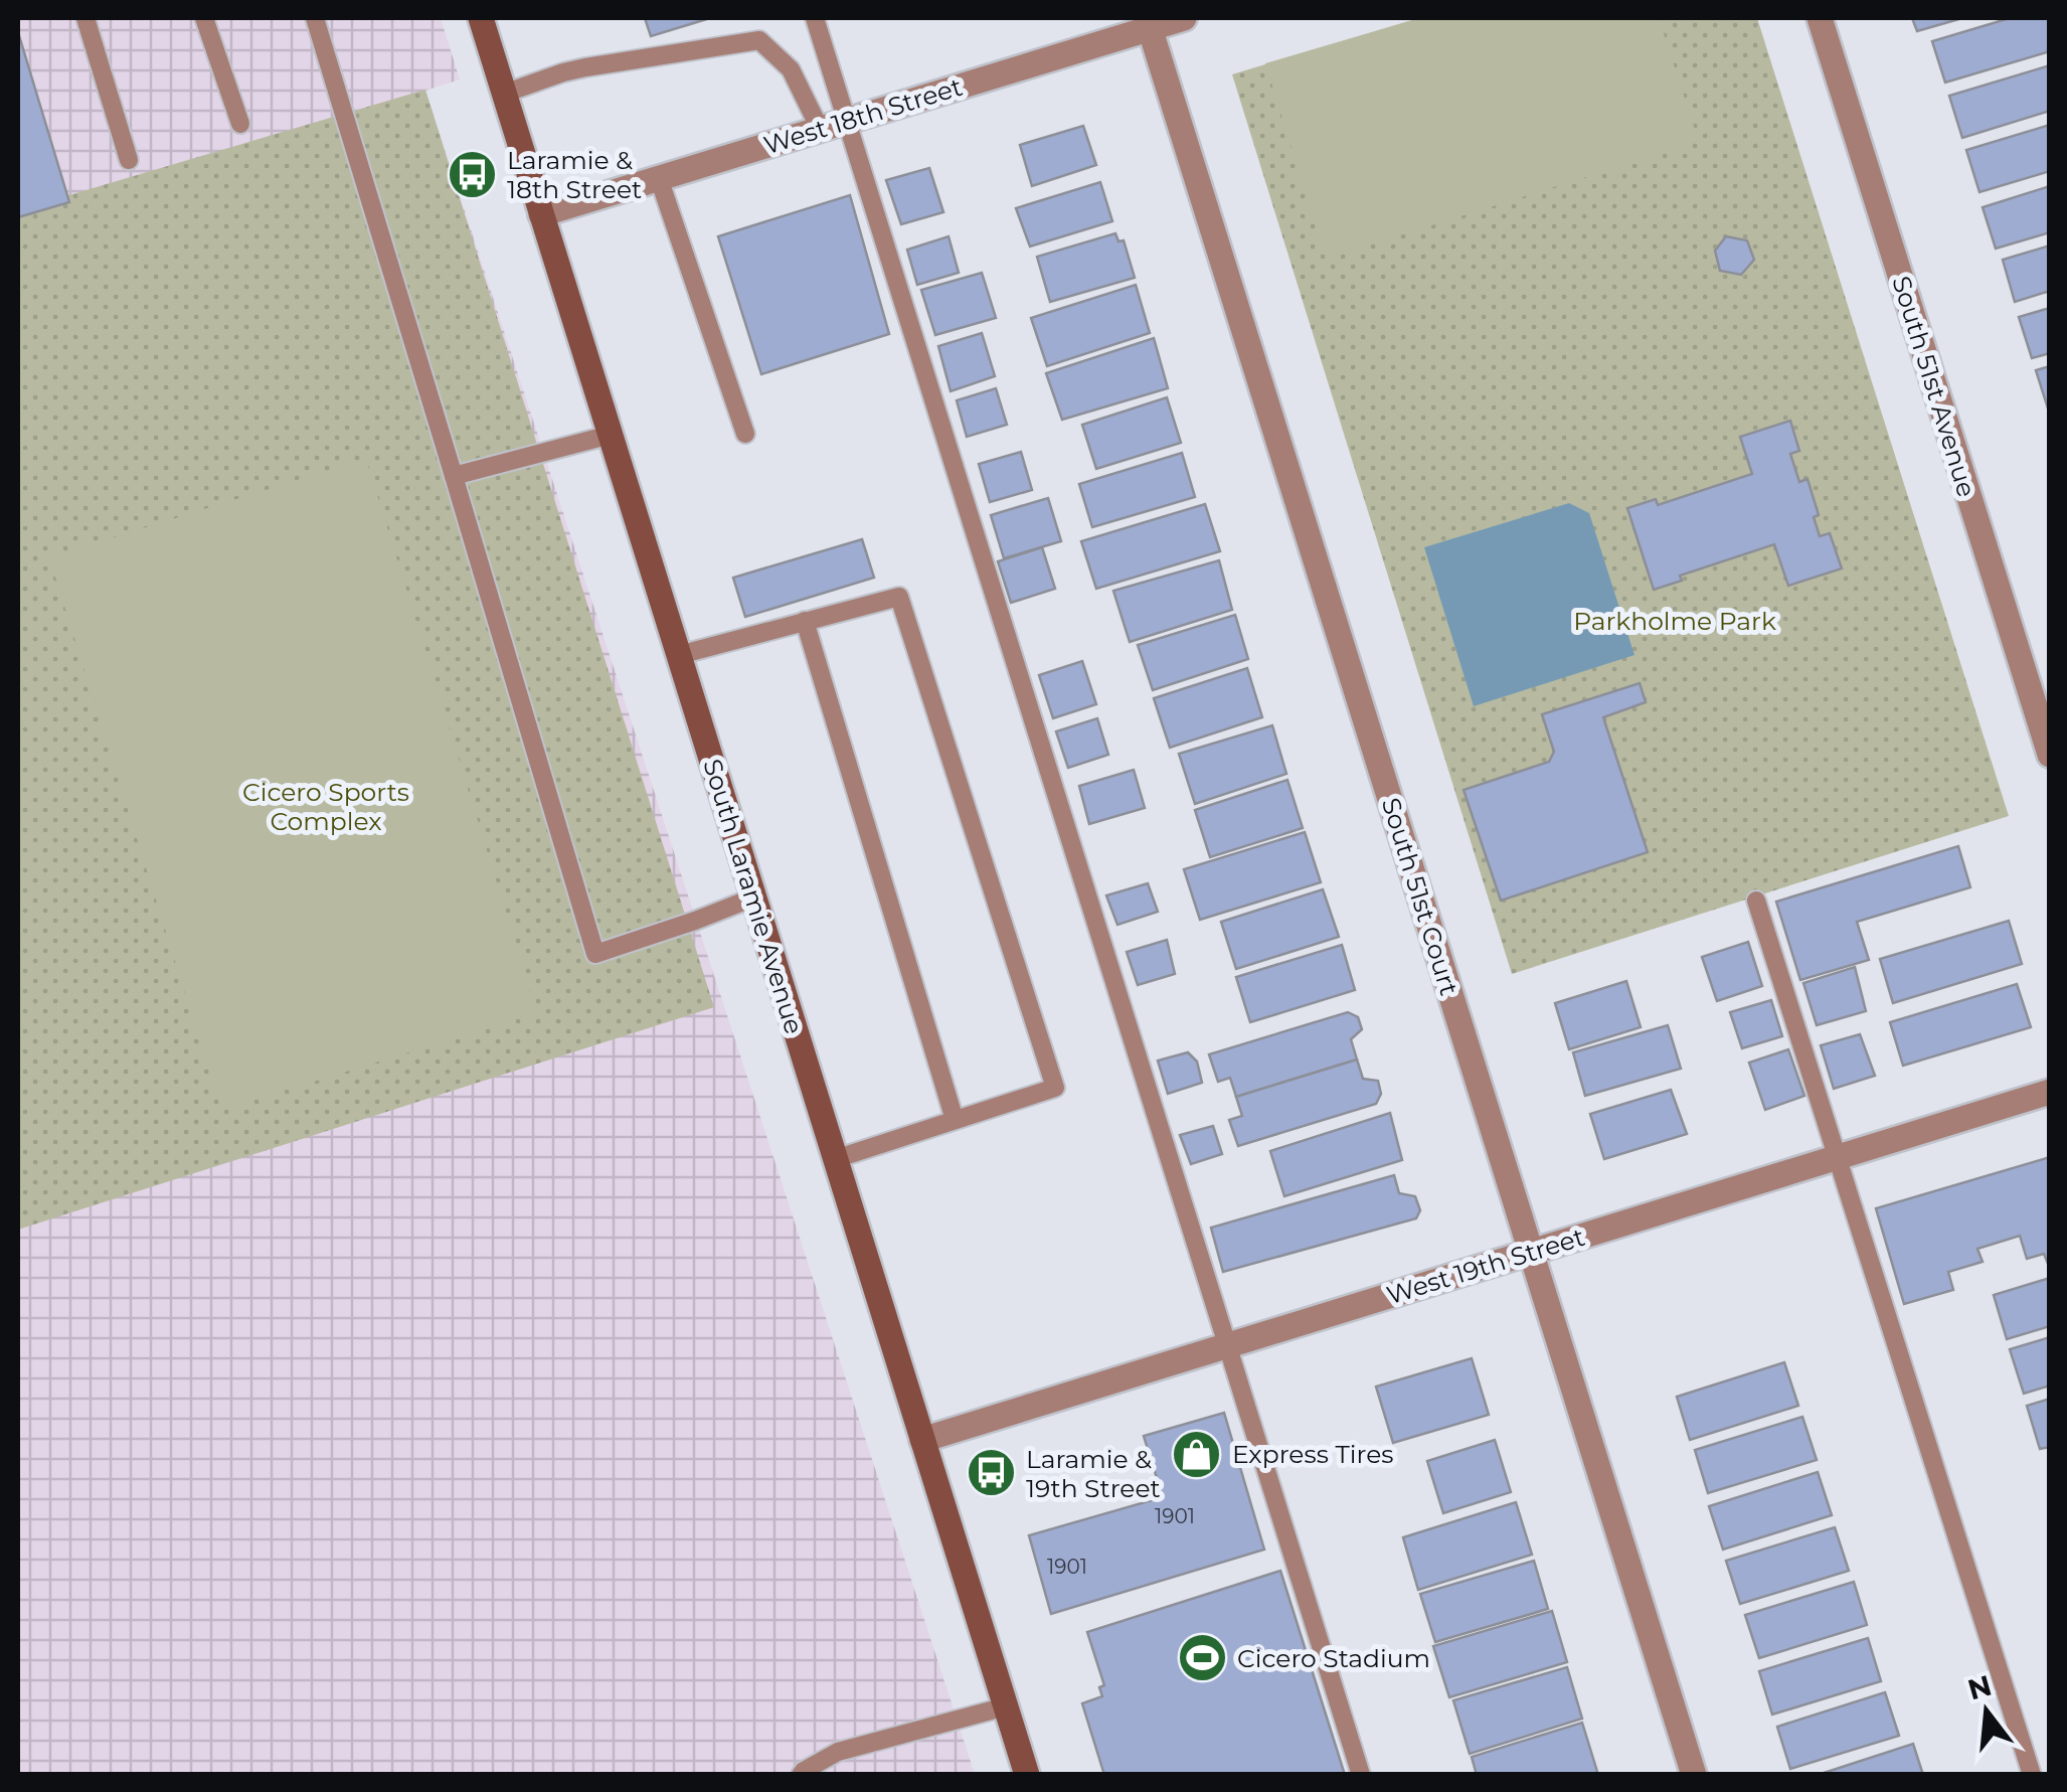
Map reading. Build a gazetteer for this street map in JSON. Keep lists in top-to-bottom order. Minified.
{"streets":{"main road":["South Laramie Avenue"],"street":["West 18th Street","South 51st Avenue","South 51st Court","West 19th Street"]},"crossings":[["West 18th Street","South Laramie Avenue"],["West 18th Street","South 51st Court"],["South Laramie Avenue","West 19th Street"],["South 51st Court","West 19th Street"]],"parks":["Parkholme Park","Cicero Sports Complex"],"places":{"bus stop":["Laramie & 18th Street","Laramie & 19th Street"],"shop":["Express Tires"],"sports":["Cicero Stadium"]},"house_numbers":["1901","1901"],"north":"top"}
